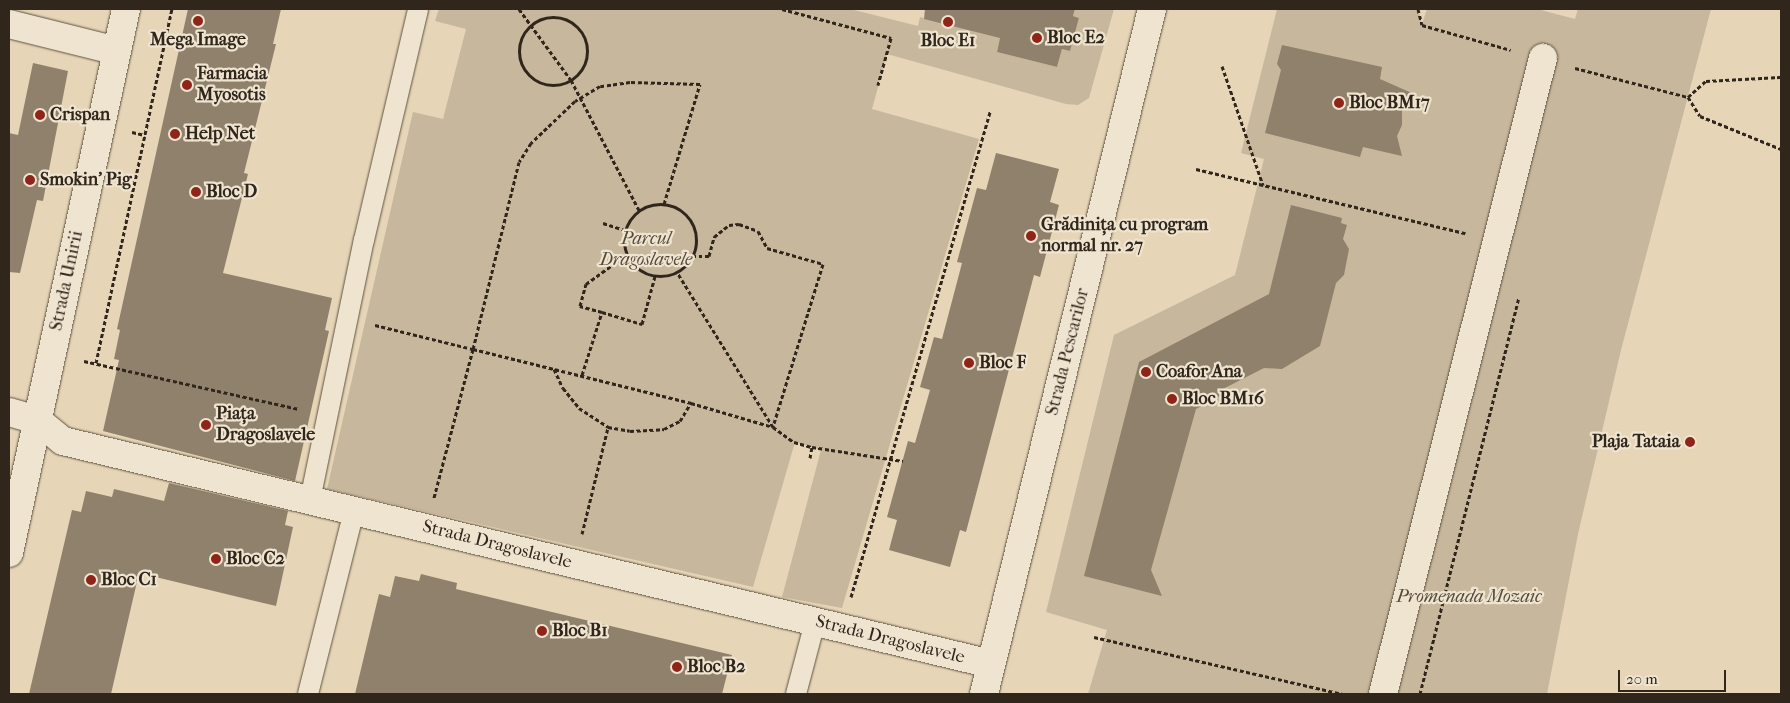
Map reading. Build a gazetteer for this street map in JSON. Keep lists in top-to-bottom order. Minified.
{"streets":{"street":["Strada Unirii","Strada Pescarilor","Strada Dragoslavele"]},"crossings":[["Strada Unirii","Strada Dragoslavele"],["Strada Pescarilor","Strada Dragoslavele"]],"parks":["Parcul Dragoslavele","Promenada Mozaic"],"places":["Mega Image","Bloc E1","Bloc E2","Farmacia Myosotis","Bloc BM17","Crispan","Help Net","Smokin' Pig","Bloc D","Grădinița cu program normal nr. 27","Bloc F","Coafor Ana","Bloc BM16","Piața Dragoslavele","Plaja Tataia","Bloc C2","Bloc C1","Bloc B1","Bloc B2"],"scale_bar":"20 m"}
